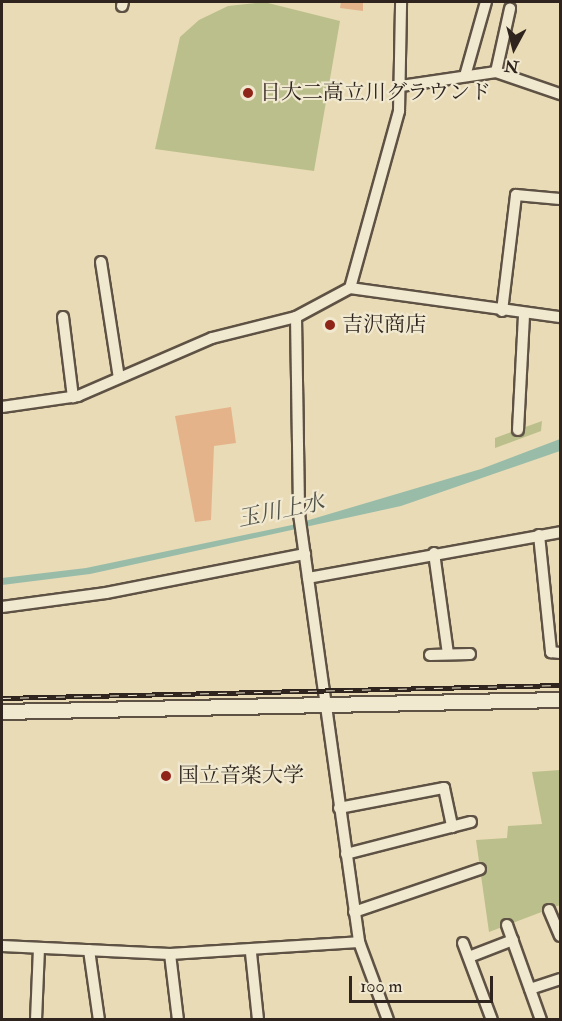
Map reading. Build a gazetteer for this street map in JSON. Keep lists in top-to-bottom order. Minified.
{"water":["玉川上水"],"places":["日大二高立川グラウンド","吉沢商店","国立音楽大学"],"scale_bar":"100 m","north":"bottom"}
